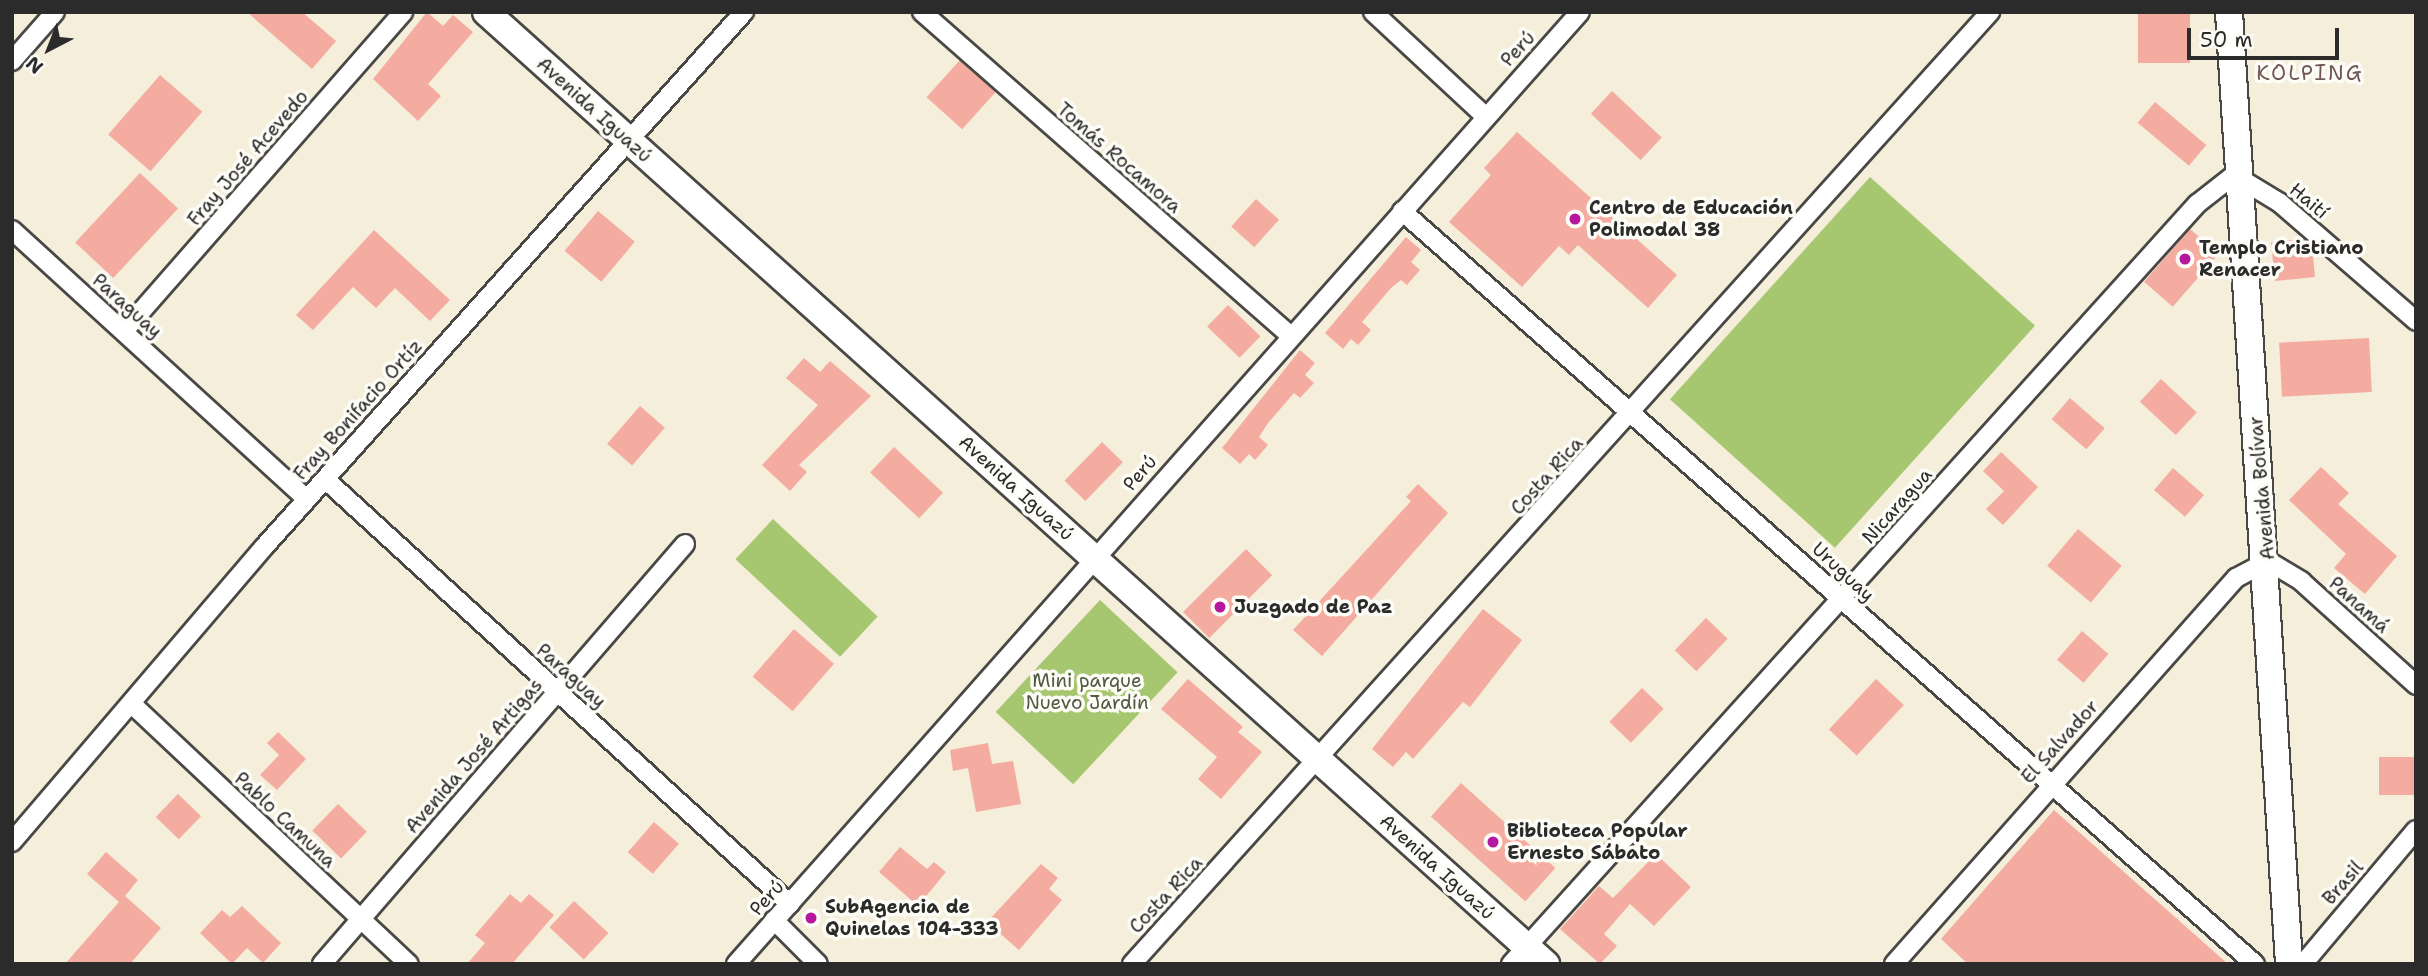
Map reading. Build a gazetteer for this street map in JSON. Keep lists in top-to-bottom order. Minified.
{"streets":{"main road":["Avenida Iguazú","Avenida Bolívar"],"street":["Perú","Fray José Acevedo","Tomás Rocamora","Haití","Paraguay","Fray Bonifacio Ortíz","Costa Rica","Nicaragua","Uruguay","Panamá","El Salvador","Avenida José Artigas","Pablo Camuna","Brasil"]},"crossings":[["Perú","Avenida Iguazú"],["Perú","Tomás Rocamora"],["Perú","Paraguay"],["Perú","Uruguay"],["Avenida Iguazú","Fray Bonifacio Ortíz"],["Avenida Iguazú","Costa Rica"],["Avenida Iguazú","Nicaragua"],["Fray José Acevedo","Paraguay"],["Haití","Avenida Bolívar"],["Haití","Nicaragua"],["Paraguay","Fray Bonifacio Ortíz"],["Paraguay","Avenida José Artigas"],["Fray Bonifacio Ortíz","Pablo Camuna"],["Costa Rica","Uruguay"],["Avenida Bolívar","Nicaragua"],["Avenida Bolívar","Panamá"],["Avenida Bolívar","El Salvador"],["Nicaragua","Uruguay"],["Uruguay","El Salvador"],["Panamá","El Salvador"],["Avenida José Artigas","Pablo Camuna"]],"districts":["KOLPING"],"parks":["Mini parque Nuevo Jardín"],"places":["Centro de Educación Polimodal 38","Templo Cristiano Renacer","Juzgado de Paz","Biblioteca Popular Ernesto Sábato","SubAgencia de Quinelas 104-333"],"scale_bar":"50 m","north":"bottom left"}
